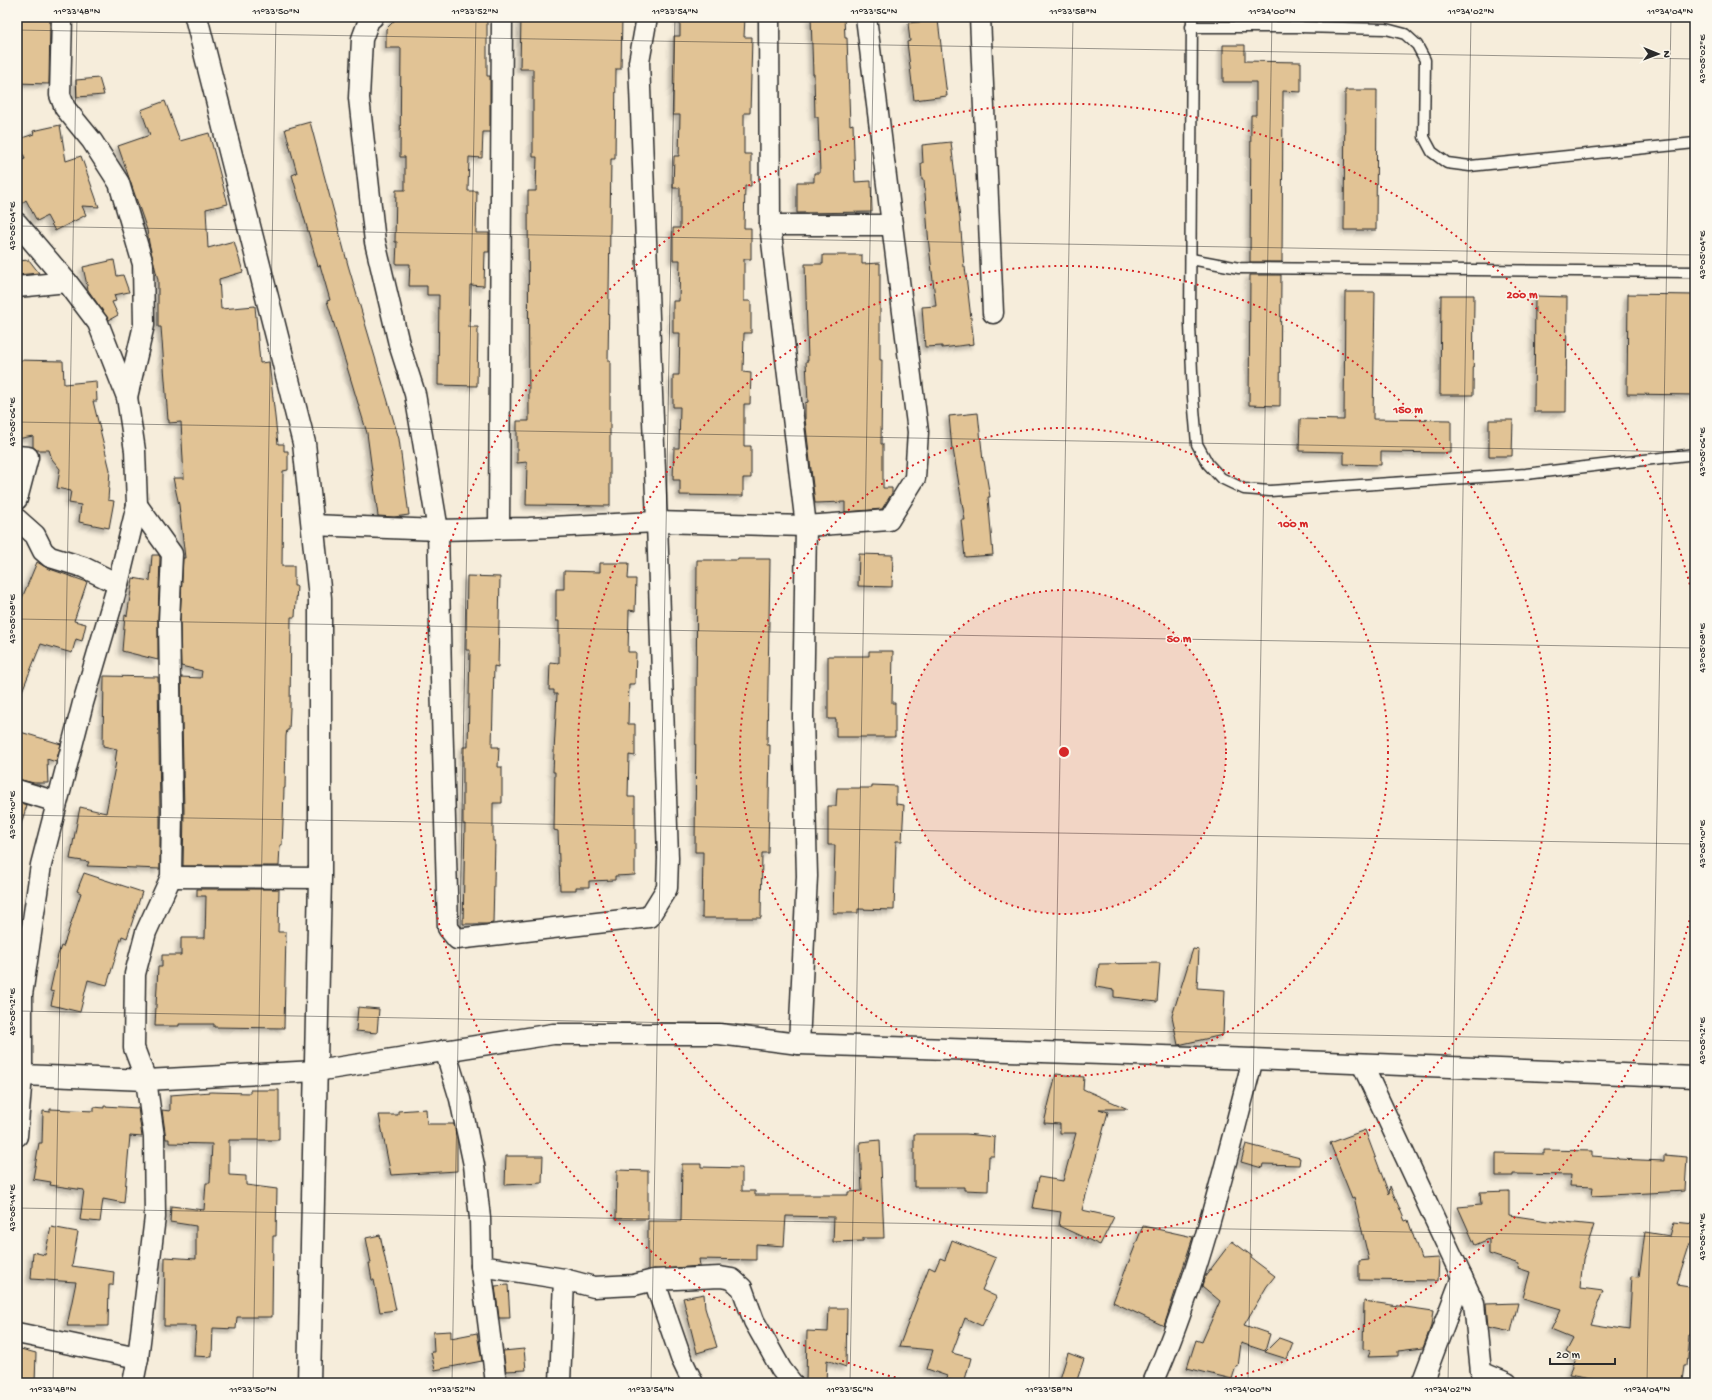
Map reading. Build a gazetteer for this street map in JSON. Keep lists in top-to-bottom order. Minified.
{"scale_bar":"20 m","north":"right","coordinates":["11°33'48\"N","11°33'50\"N","11°33'52\"N","11°33'54\"N","11°33'56\"N","11°33'58\"N","11°34'00\"N","11°34'02\"N","11°34'04\"N","43°05'02\"E","43°05'04\"E","43°05'06\"E","43°05'08\"E","43°05'10\"E","43°05'12\"E","43°05'14\"E"],"rings":["200 m","150 m","100 m","50 m"]}
